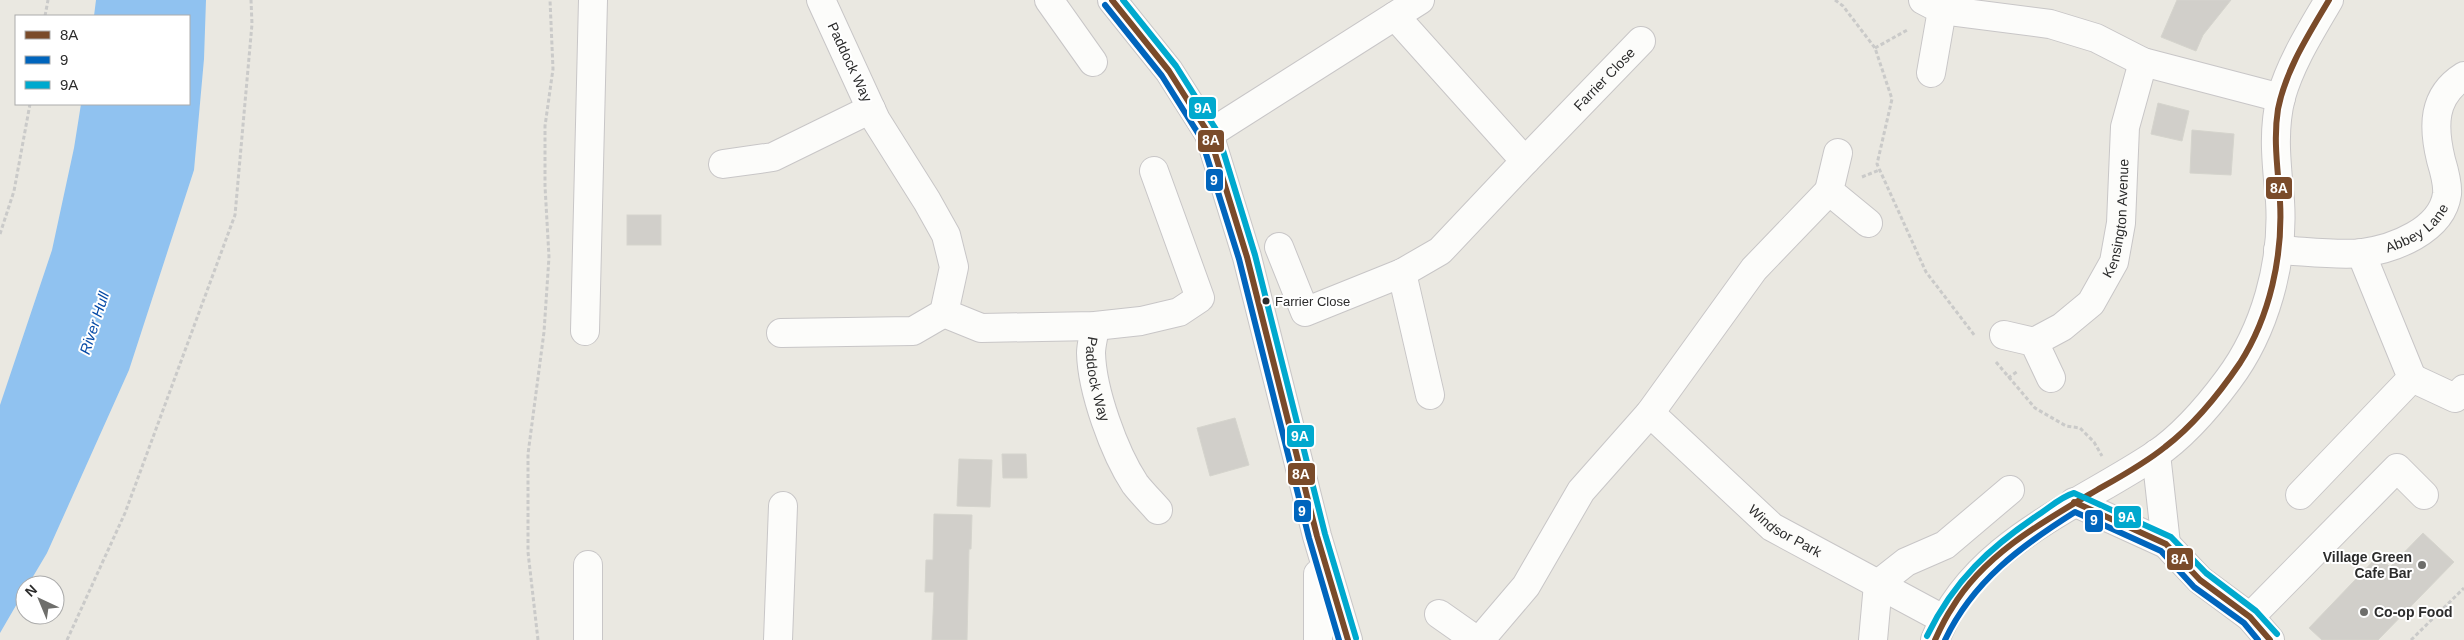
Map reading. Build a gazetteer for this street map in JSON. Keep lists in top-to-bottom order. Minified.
{"streets":{"street":["Paddock Way","Farrier Close","Kensington Avenue","Abbey Lane","Windsor Park"]},"water":["River Hull"],"places":["Farrier Close","Village Green Cafe Bar","Co-op Food"],"lines":["transit line 8A","transit line 9A","transit line 9"],"legend":["8A","9","9A"],"north":"top left"}
